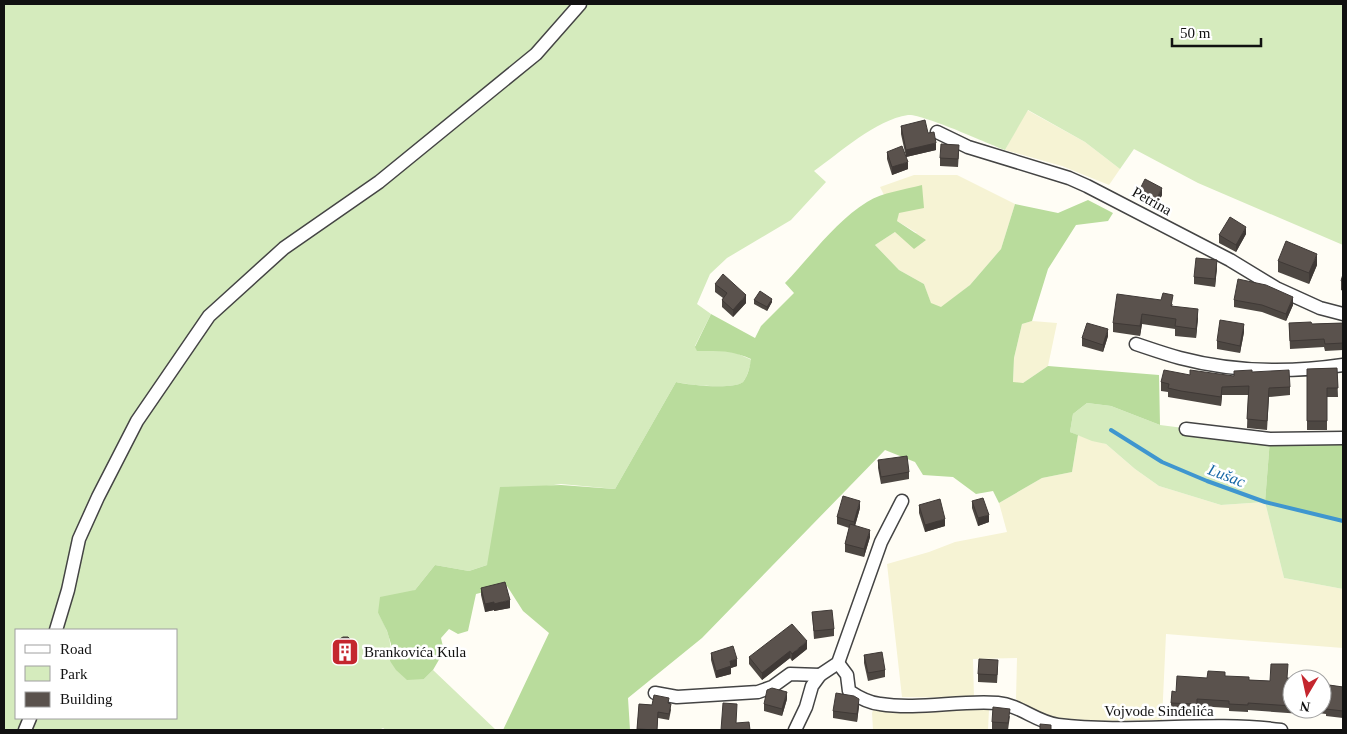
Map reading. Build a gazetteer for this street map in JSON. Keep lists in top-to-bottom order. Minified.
{"streets":{"street":["Petrina","Vojvode Sinđelića"]},"water":["Lušac"],"places":{"building":["Brankovića Kula"]},"legend":["Road","Park","Building"],"scale_bar":"50 m","north":"bottom"}
